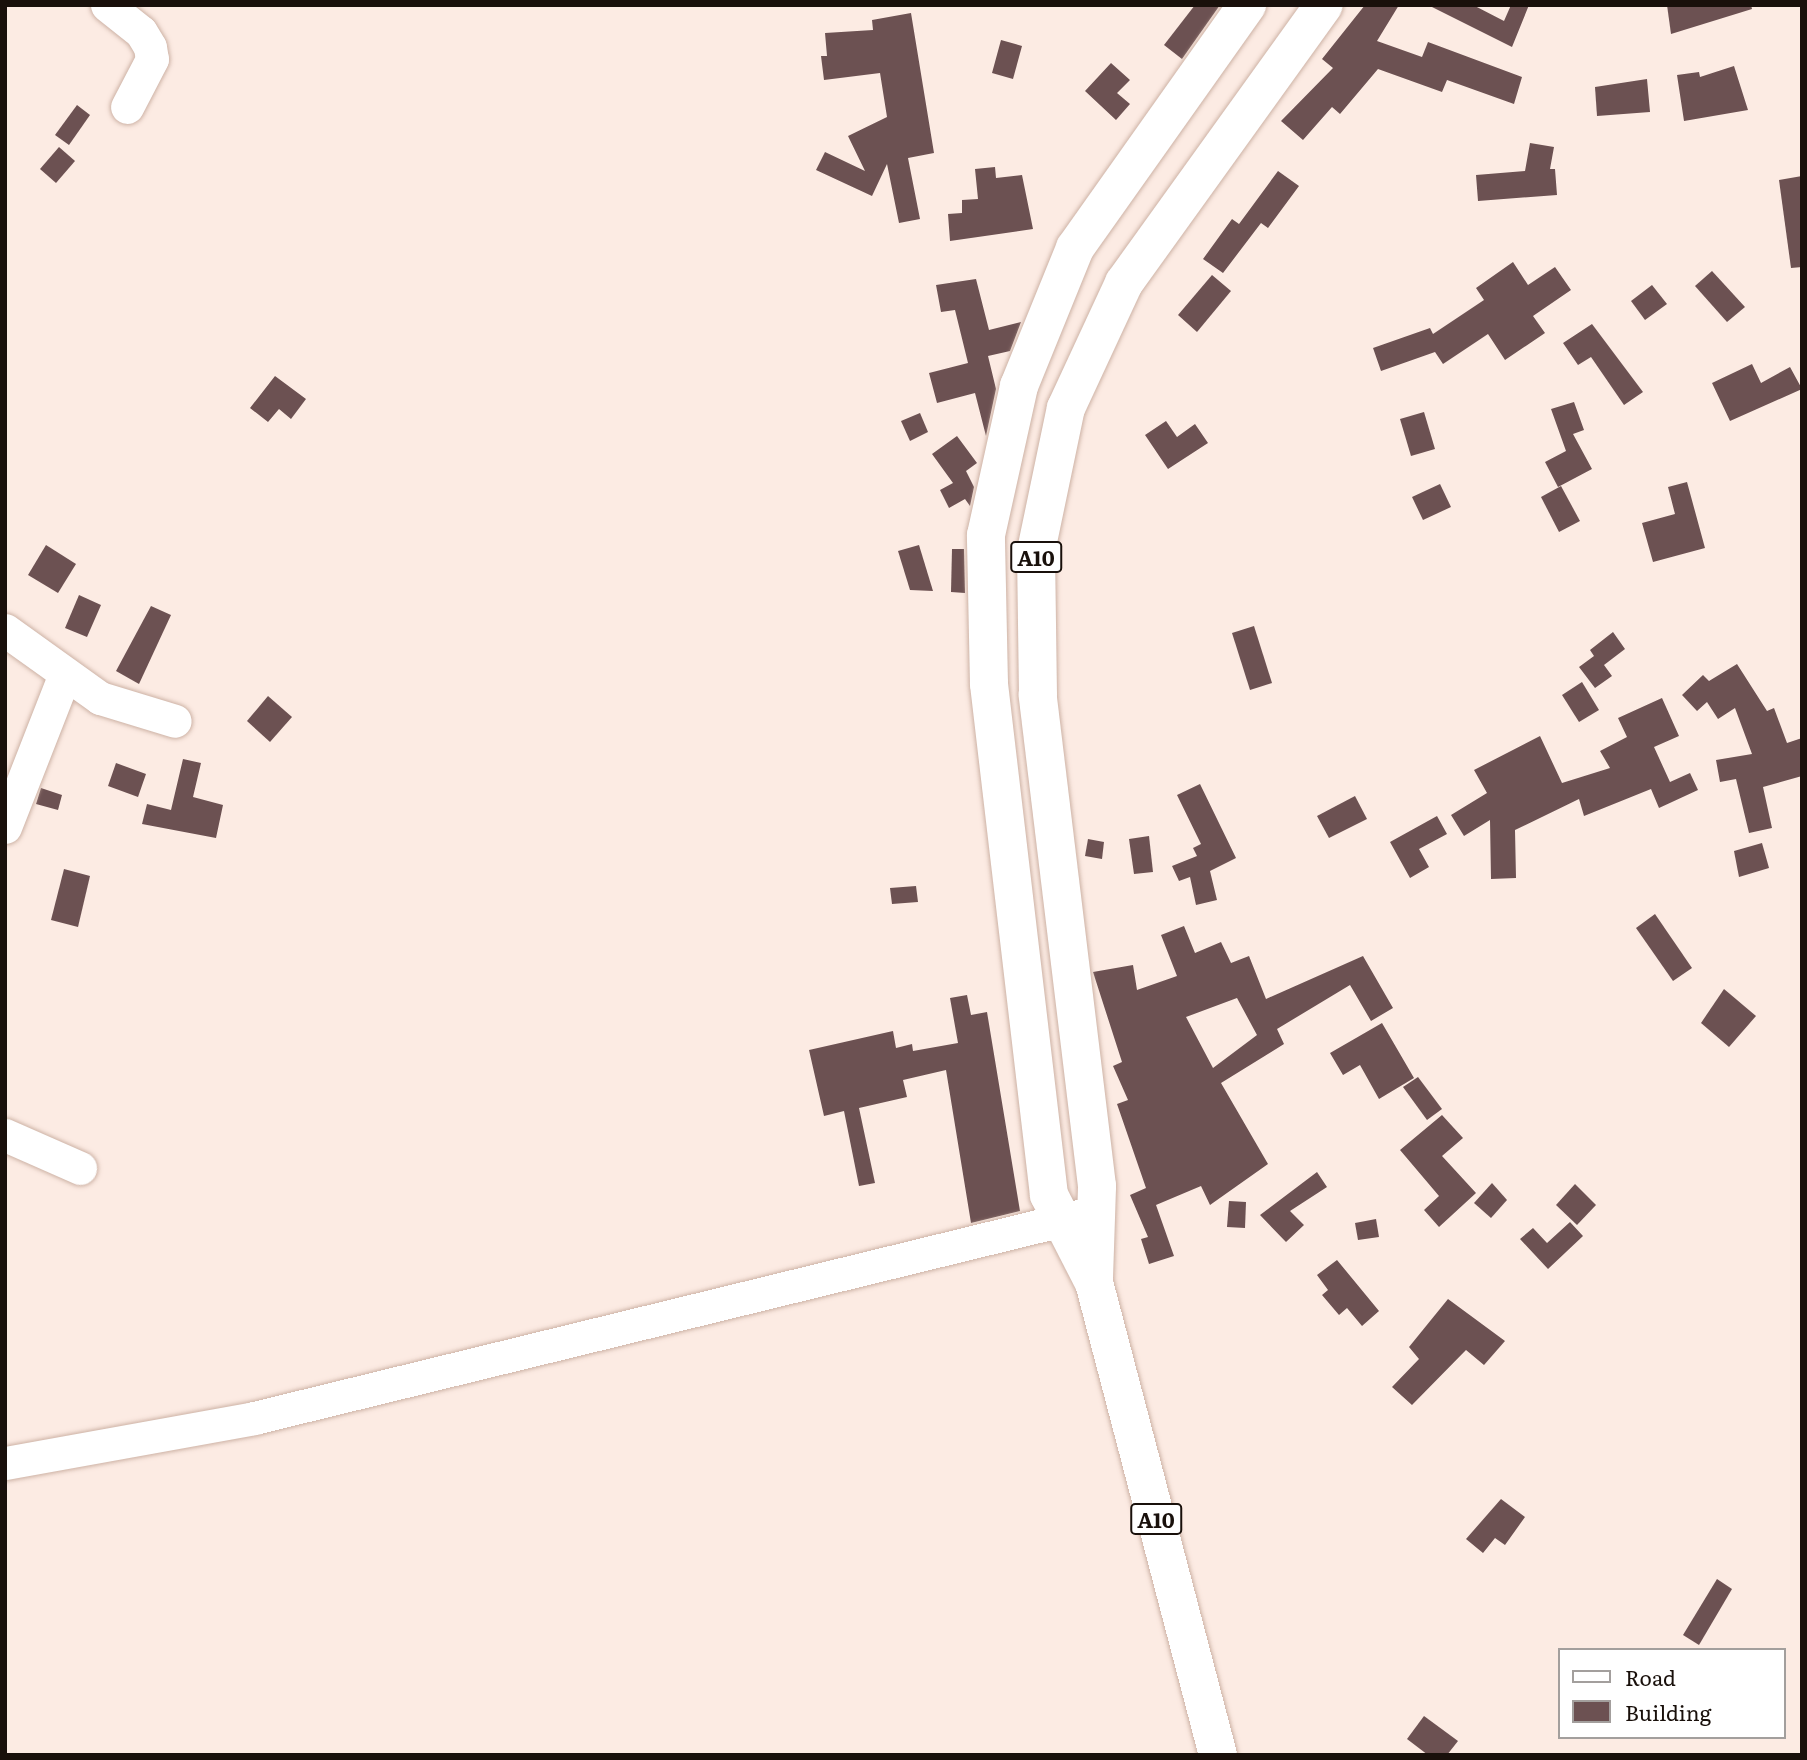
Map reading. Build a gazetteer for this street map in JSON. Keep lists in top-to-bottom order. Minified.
{"streets":{"highway":["A10"]},"legend":["Road","Building"]}
